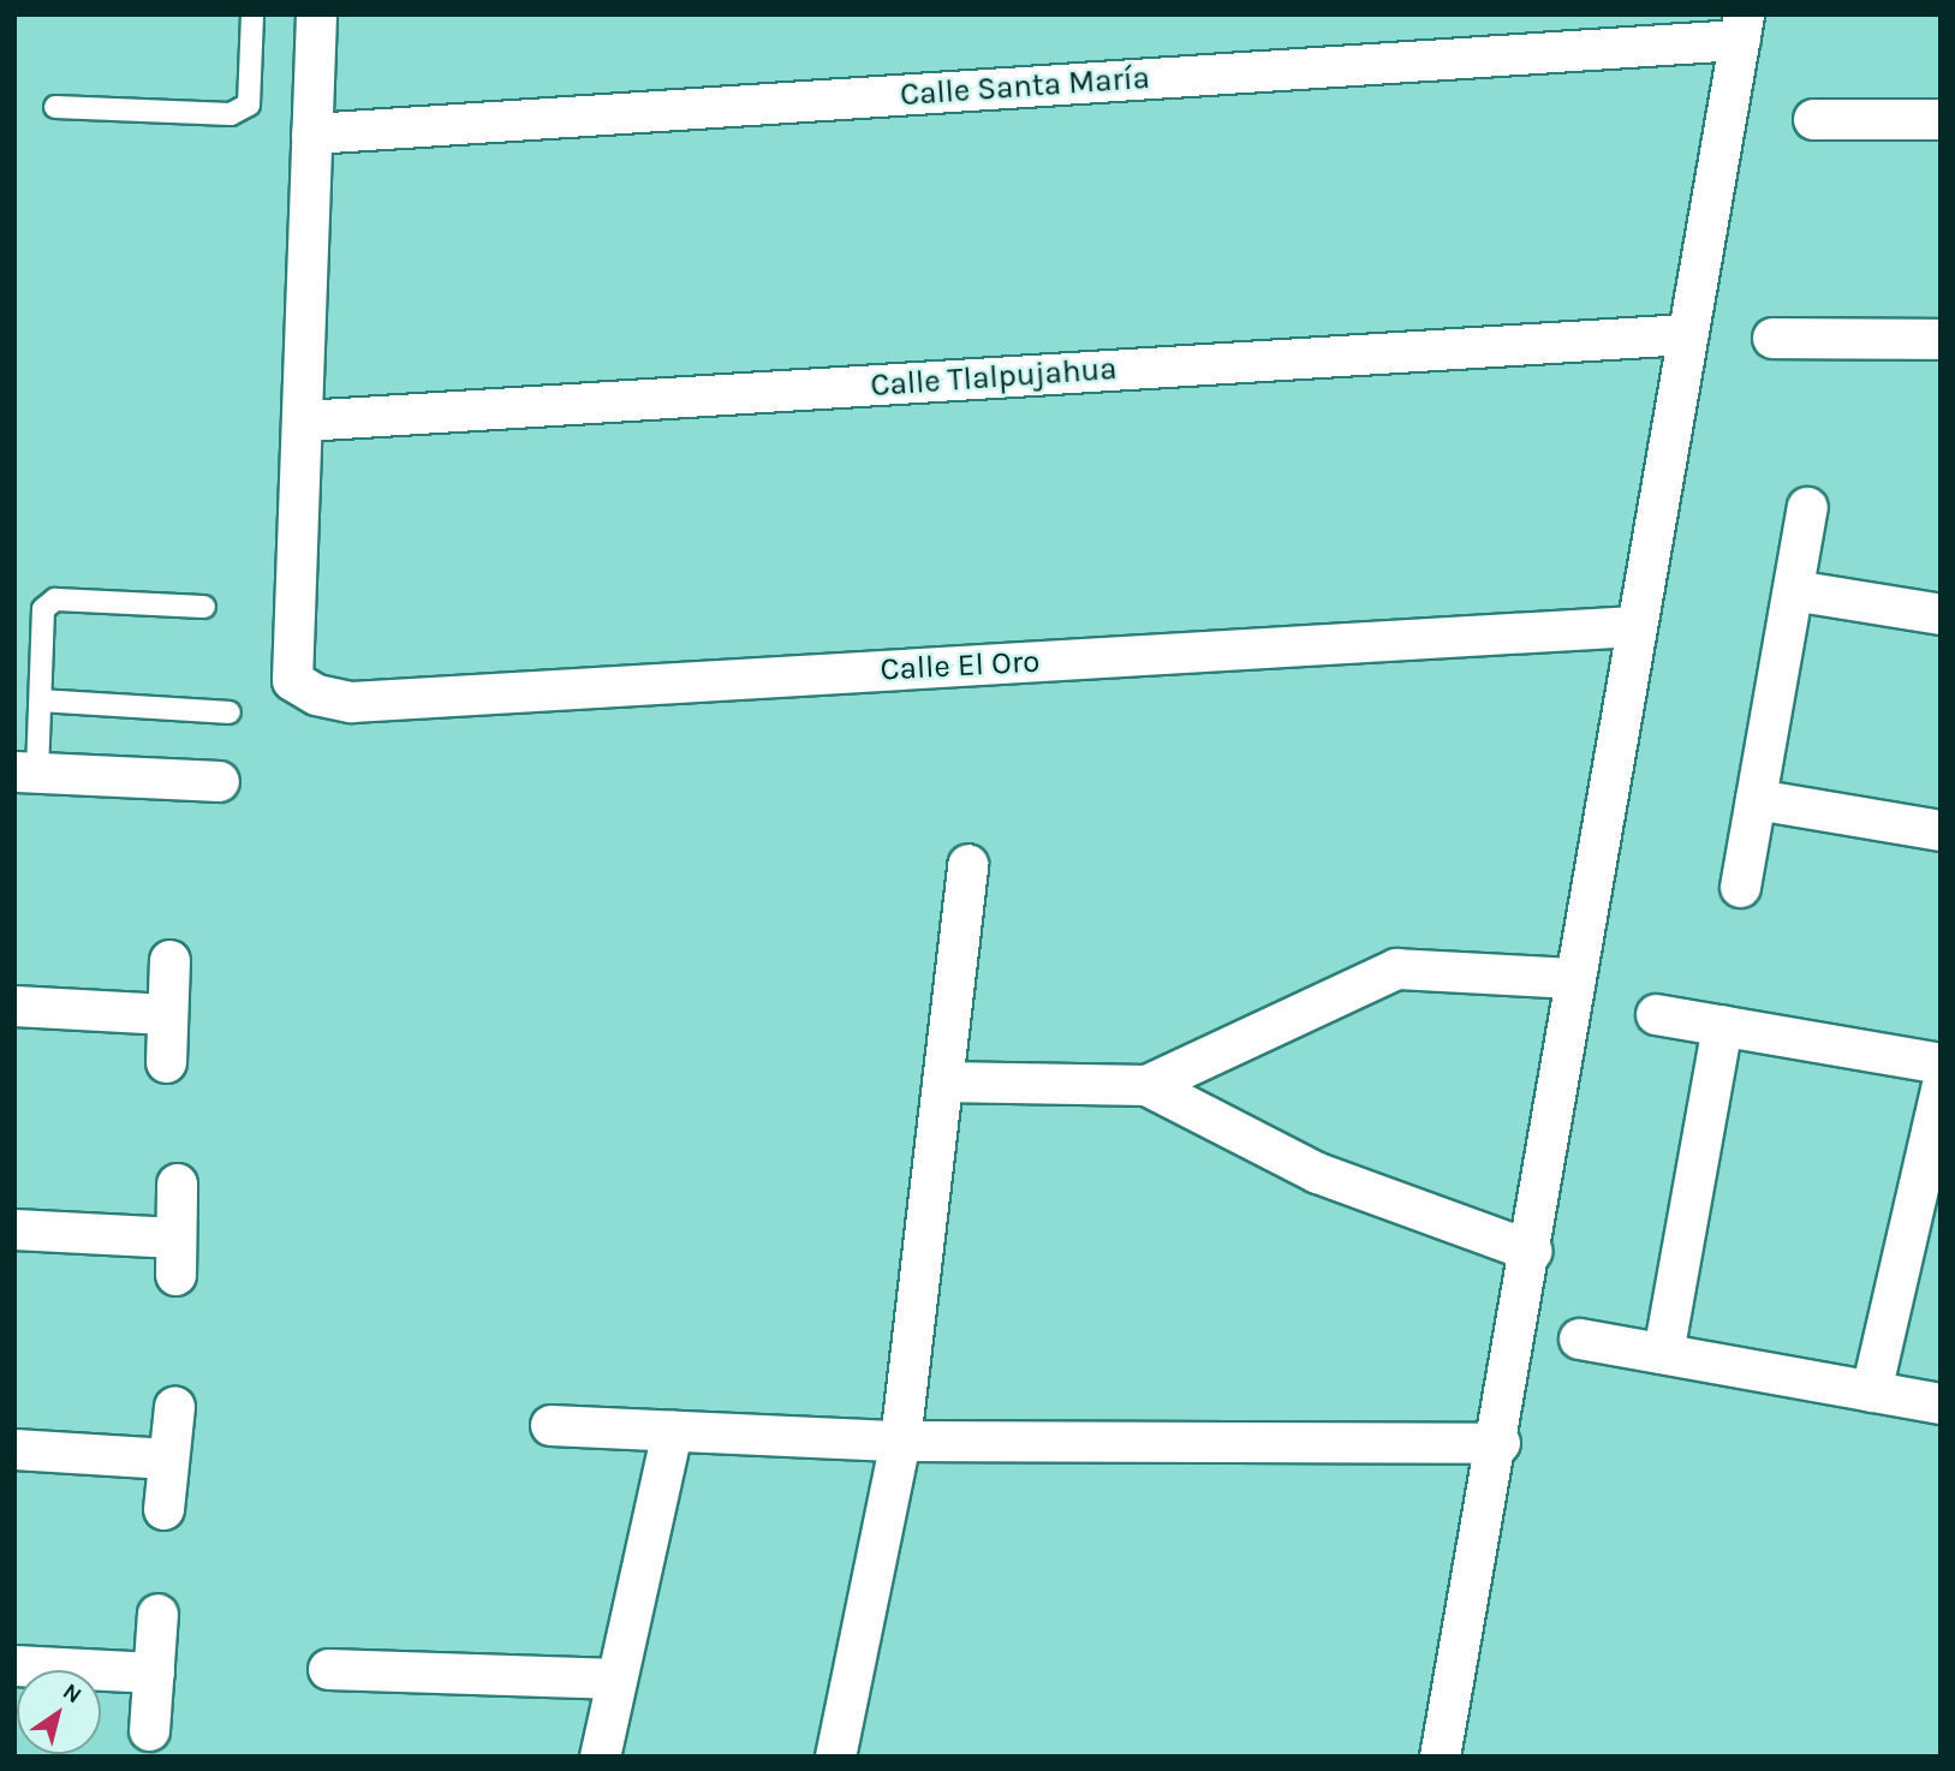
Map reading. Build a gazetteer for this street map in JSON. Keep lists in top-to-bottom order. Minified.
{"streets":{"street":["Calle Santa María","Calle Tlalpujahua","Calle El Oro"]},"crossings":[["Calle Tlalpujahua","Calle El Oro"]],"north":"top right"}
